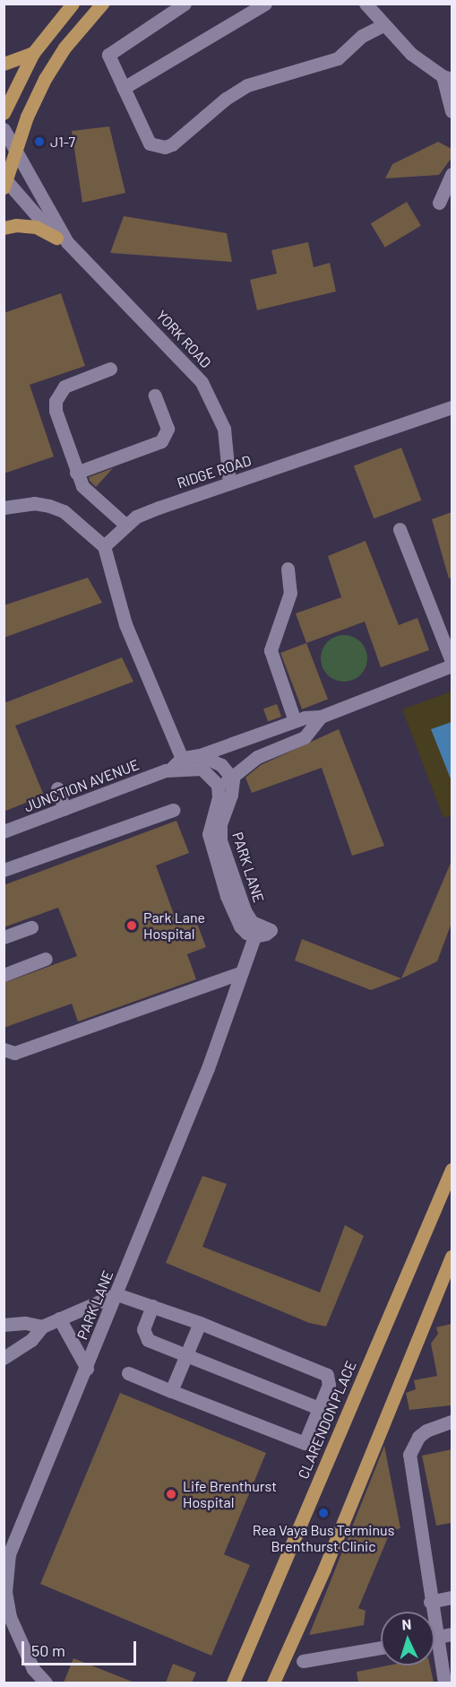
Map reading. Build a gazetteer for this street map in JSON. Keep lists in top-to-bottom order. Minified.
{"streets":{"main road":["CLARENDON PLACE"],"street":["YORK ROAD","RIDGE ROAD","JUNCTION AVENUE","PARK LANE"]},"crossings":[["YORK ROAD","RIDGE ROAD"]],"places":["J1-7","Park Lane Hospital","Life Brenthurst Hospital","Rea Vaya Bus Terminus Brenthurst Clinic"],"scale_bar":"50 m","north":"top"}
